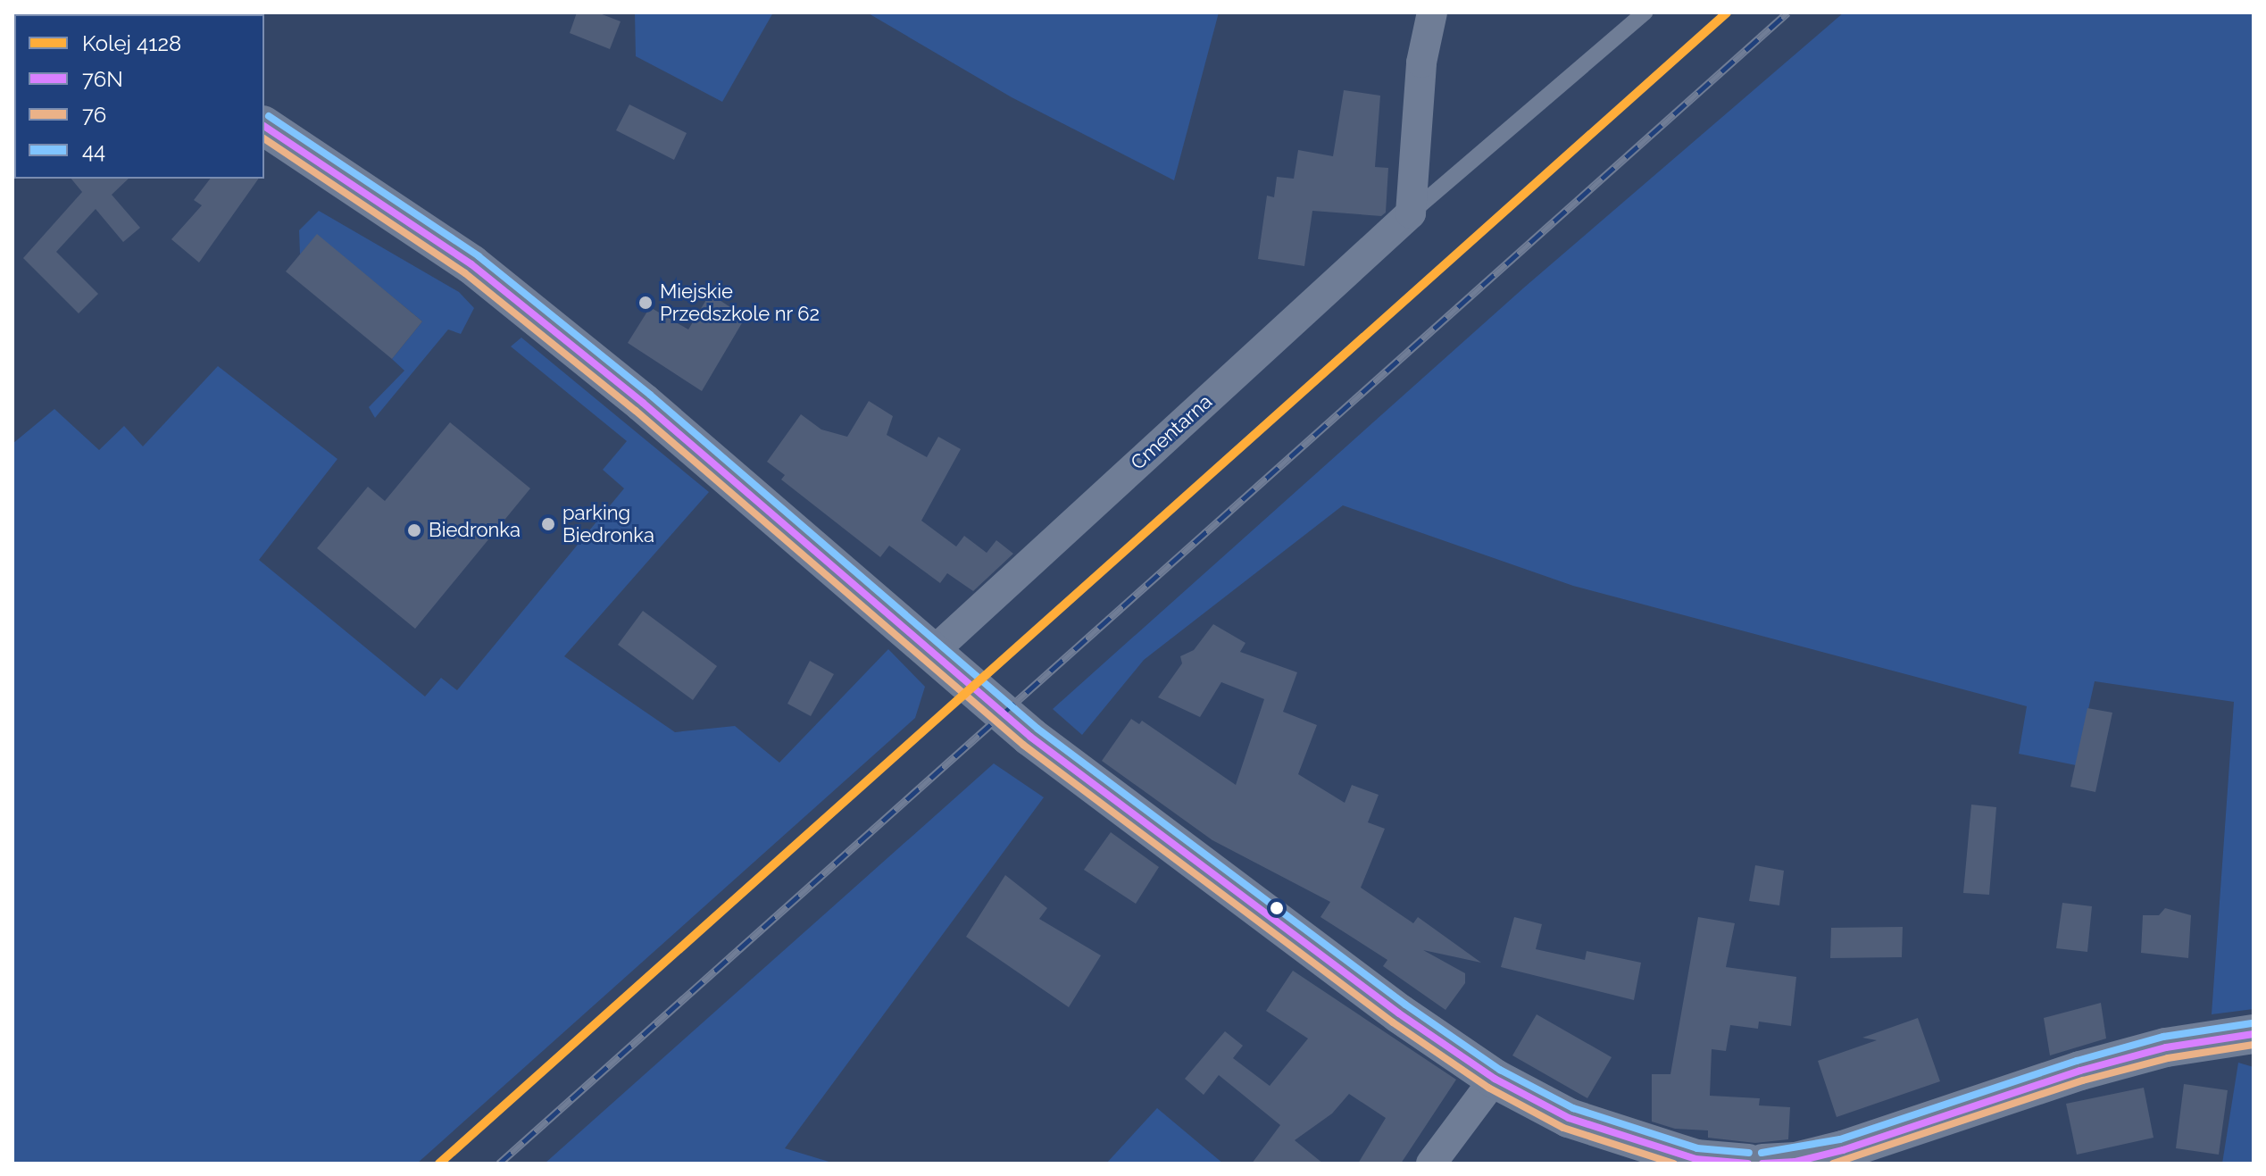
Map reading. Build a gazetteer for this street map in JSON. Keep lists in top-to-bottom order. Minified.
{"streets":{"street":["Cmentarna"]},"places":["Miejskie Przedszkole nr 62","parking Biedronka","Biedronka"],"lines":["rail line 4128","transit line 44","transit line 76N","transit line 76"],"legend":["Kolej 4128","76N","76","44"]}
